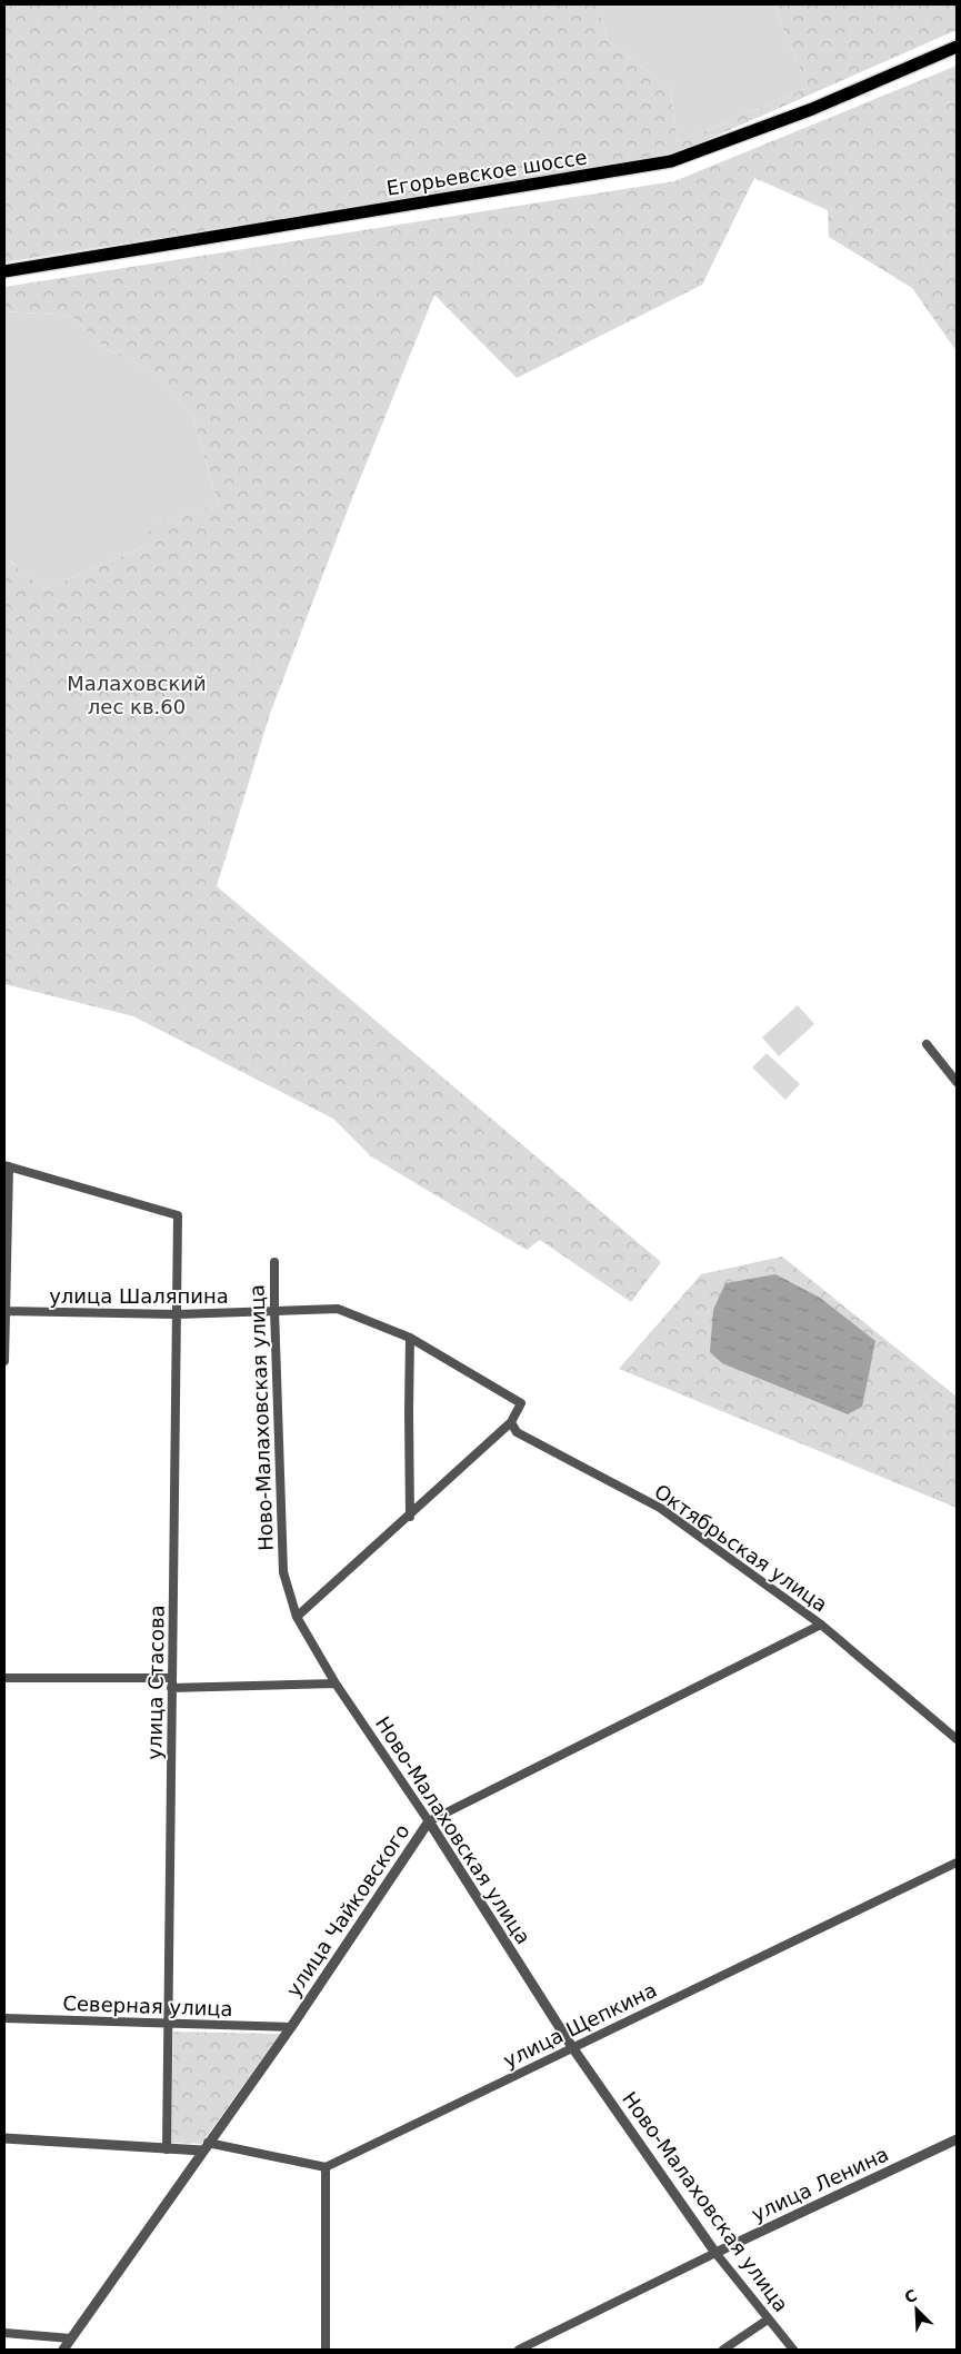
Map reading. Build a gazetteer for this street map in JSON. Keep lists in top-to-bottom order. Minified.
{"streets":{"main road":["Егорьевское шоссе"],"street":["улица Шаляпина","Ново-Малаховская улица","Октябрьская улица","улица Стасова","улица Чайковского","Северная улица","улица Щепкина","улица Ленина"]},"crossings":[["улица Шаляпина","Ново-Малаховская улица"],["улица Шаляпина","улица Стасова"],["Ново-Малаховская улица","улица Чайковского"],["Ново-Малаховская улица","улица Щепкина"],["Ново-Малаховская улица","улица Ленина"],["Октябрьская улица","улица Чайковского"],["улица Стасова","Северная улица"],["улица Чайковского","Северная улица"]],"parks":["Малаховский лес кв.60"],"north":"top left"}
